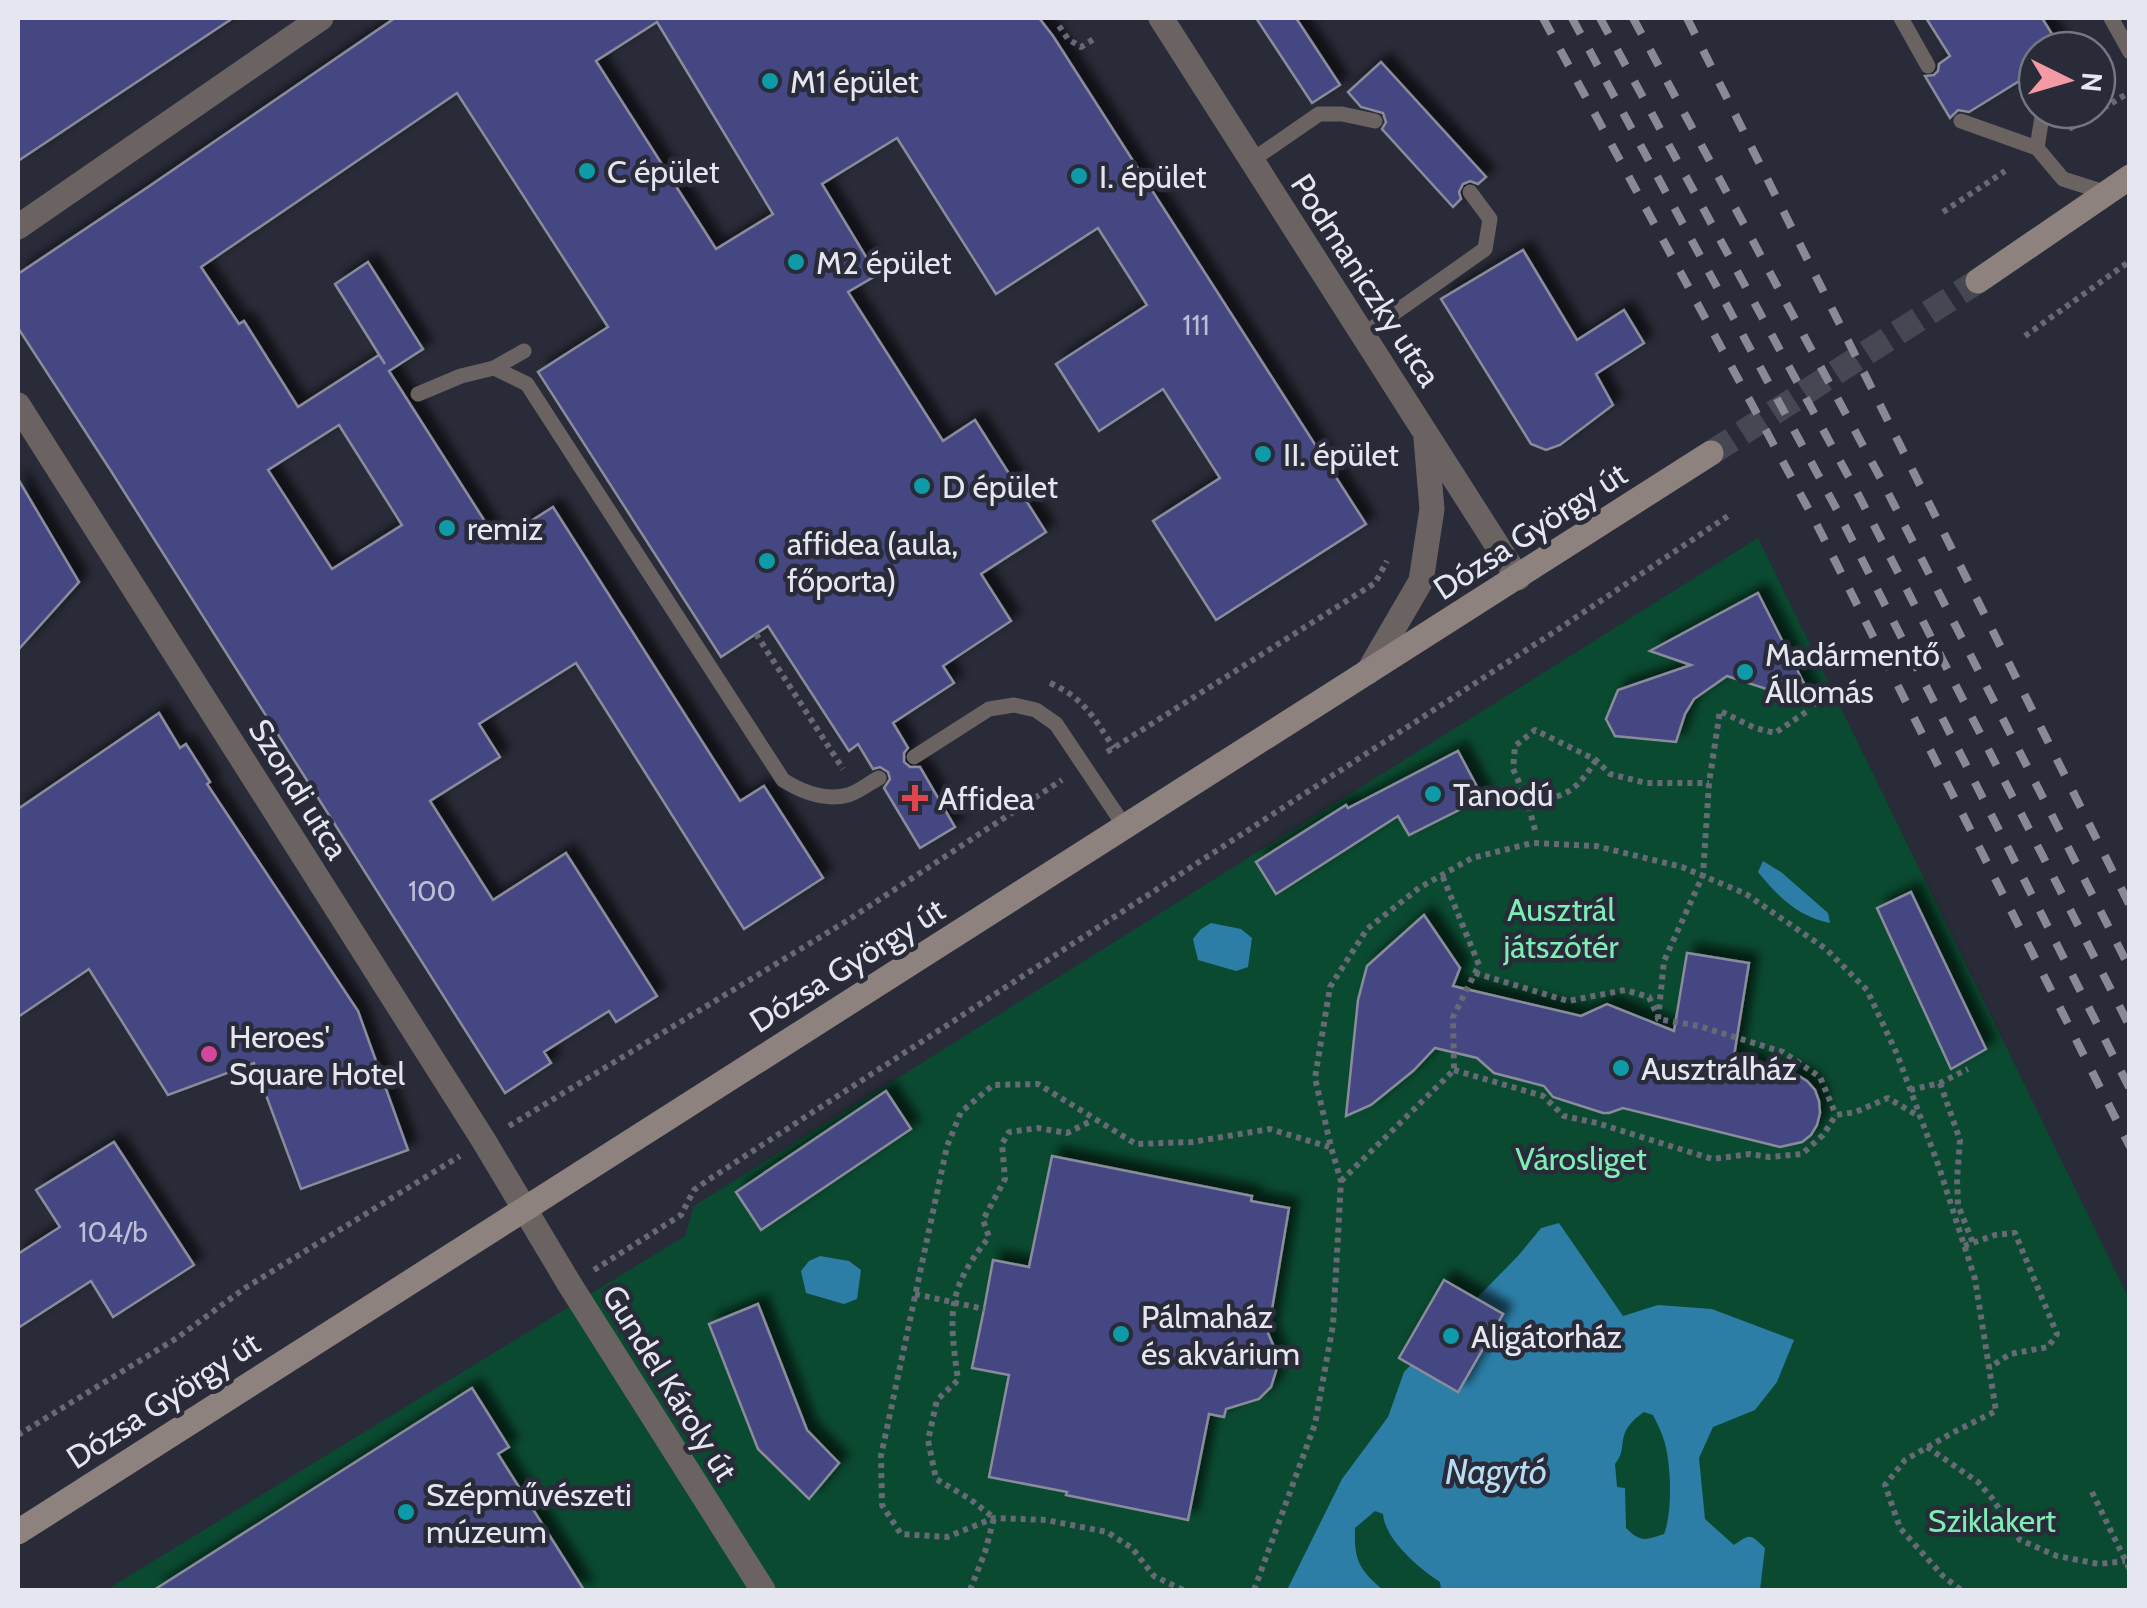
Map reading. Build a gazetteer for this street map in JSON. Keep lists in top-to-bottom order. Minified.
{"streets":{"main road":["Dózsa György út"],"street":["Podmaniczky utca","Szondi utca","Gundel Károly út"]},"crossings":[["Podmaniczky utca","Dózsa György út"],["Dózsa György út","Szondi utca"],["Dózsa György út","Gundel Károly út"],["Szondi utca","Gundel Károly út"]],"water":["Nagytó"],"parks":["Ausztrál játszótér","Városliget","Sziklakert"],"places":{"other":["M1 épület","C épület","I. épület","M2 épület","II. épület","D épület","remiz","affidea (aula, főporta)","Madármentő Állomás","Tanodú","Heroes' Square Hotel","Ausztrálház","Pálmaház és akvárium","Aligátorház","Szépművészeti múzeum"],"health":["Affidea"]},"house_numbers":["111","100","104/b"],"north":"right"}
